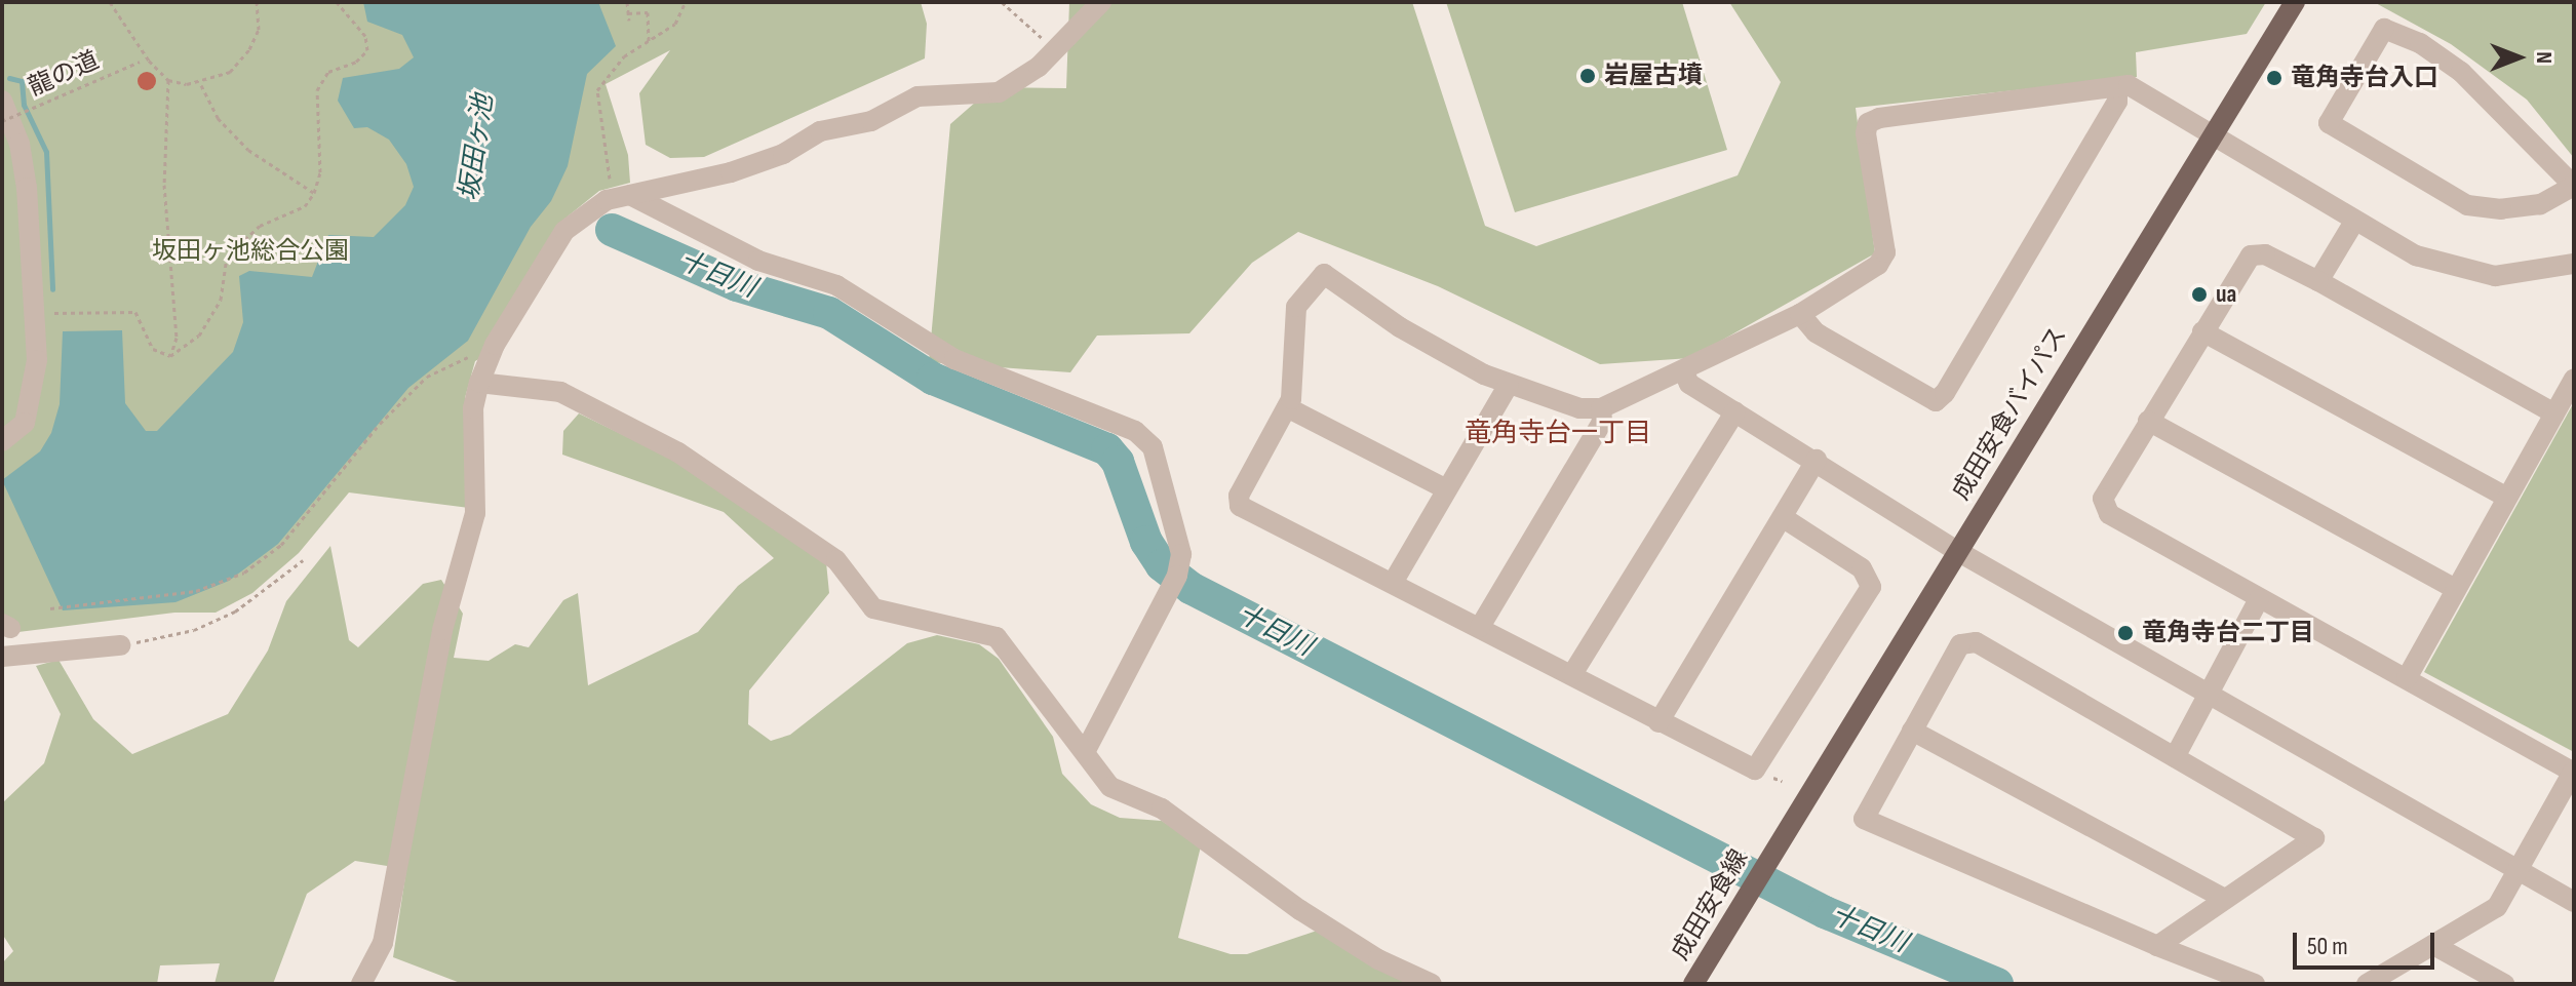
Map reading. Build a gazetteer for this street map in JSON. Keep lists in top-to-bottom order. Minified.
{"streets":{"main road":["成田安食バイパス","成田安食線"],"path":["龍の道"]},"crossings":[["成田安食バイパス","成田安食線"]],"districts":["竜角寺台一丁目"],"water":["坂田ヶ池","十日川"],"parks":["坂田ヶ池総合公園"],"places":["岩屋古墳","竜角寺台入口","ua","竜角寺台二丁目"],"scale_bar":"50 m","north":"right"}
